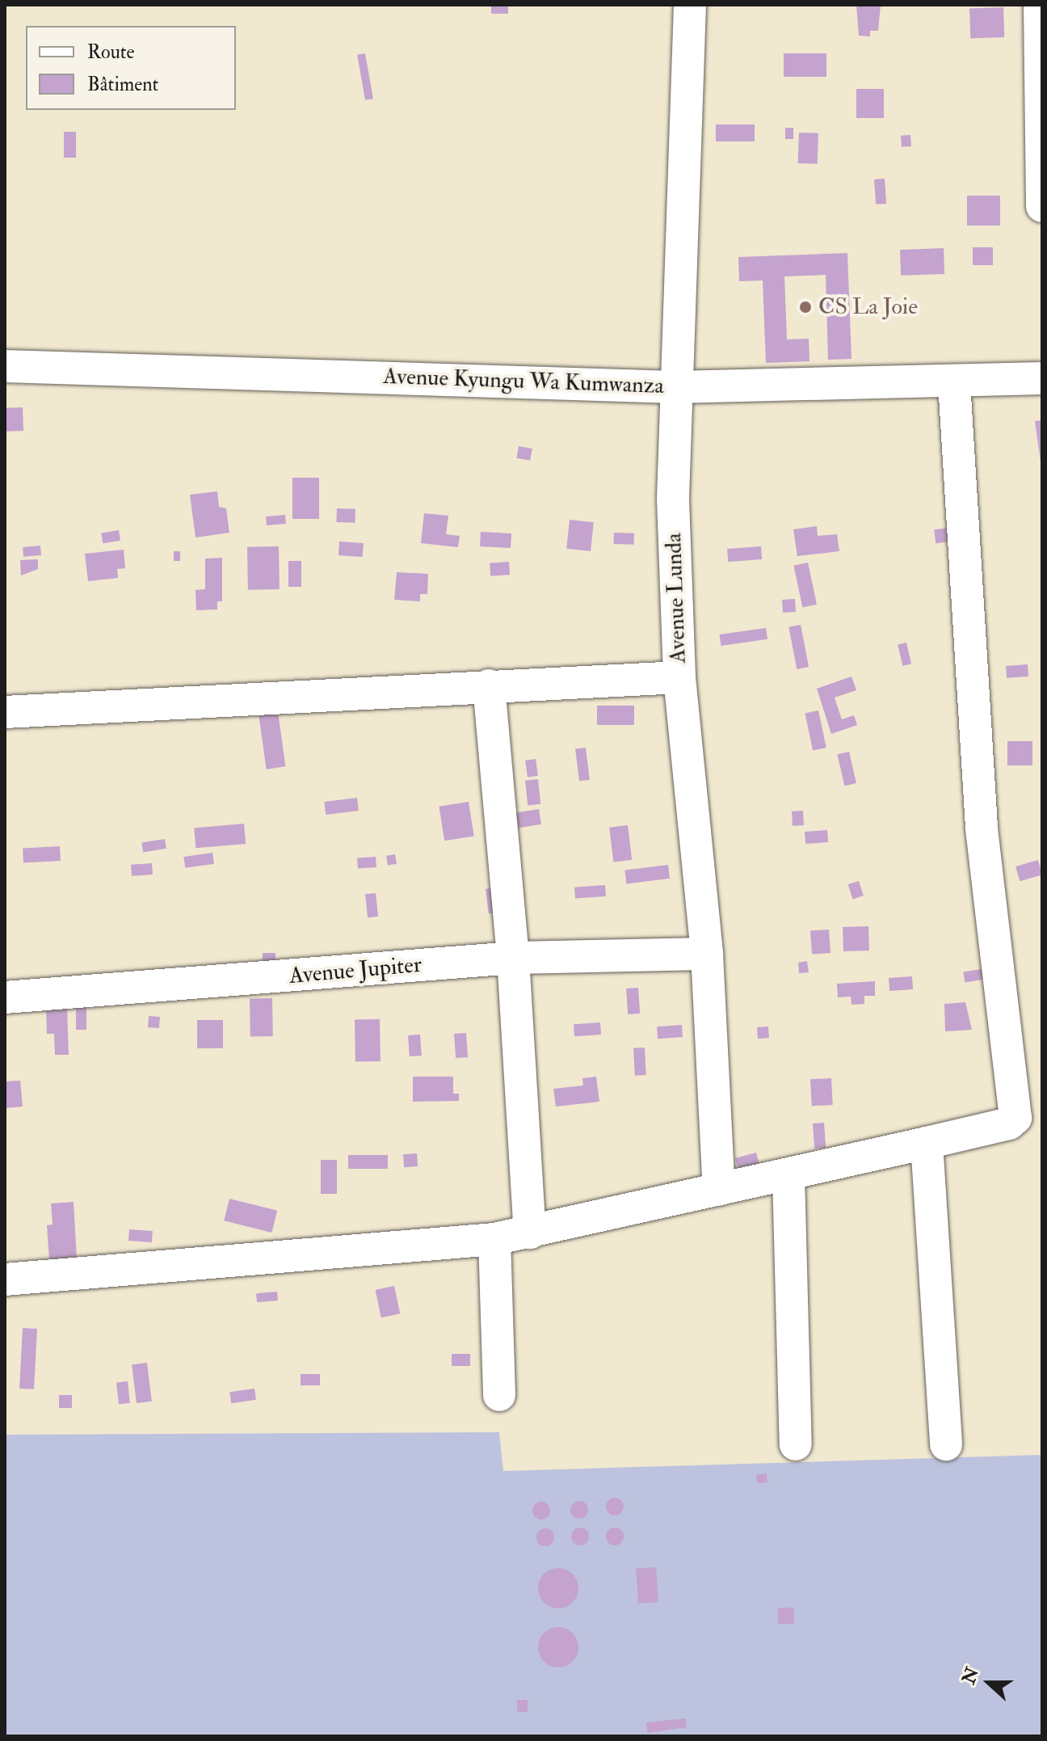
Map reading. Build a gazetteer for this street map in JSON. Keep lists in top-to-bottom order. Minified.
{"streets":{"street":["Avenue Kyungu Wa Kumwanza","Avenue Lunda","Avenue Jupiter"]},"crossings":[["Avenue Kyungu Wa Kumwanza","Avenue Lunda"],["Avenue Lunda","Avenue Jupiter"]],"places":["CS La Joie"],"legend":["Route","Bâtiment"],"north":"left"}
